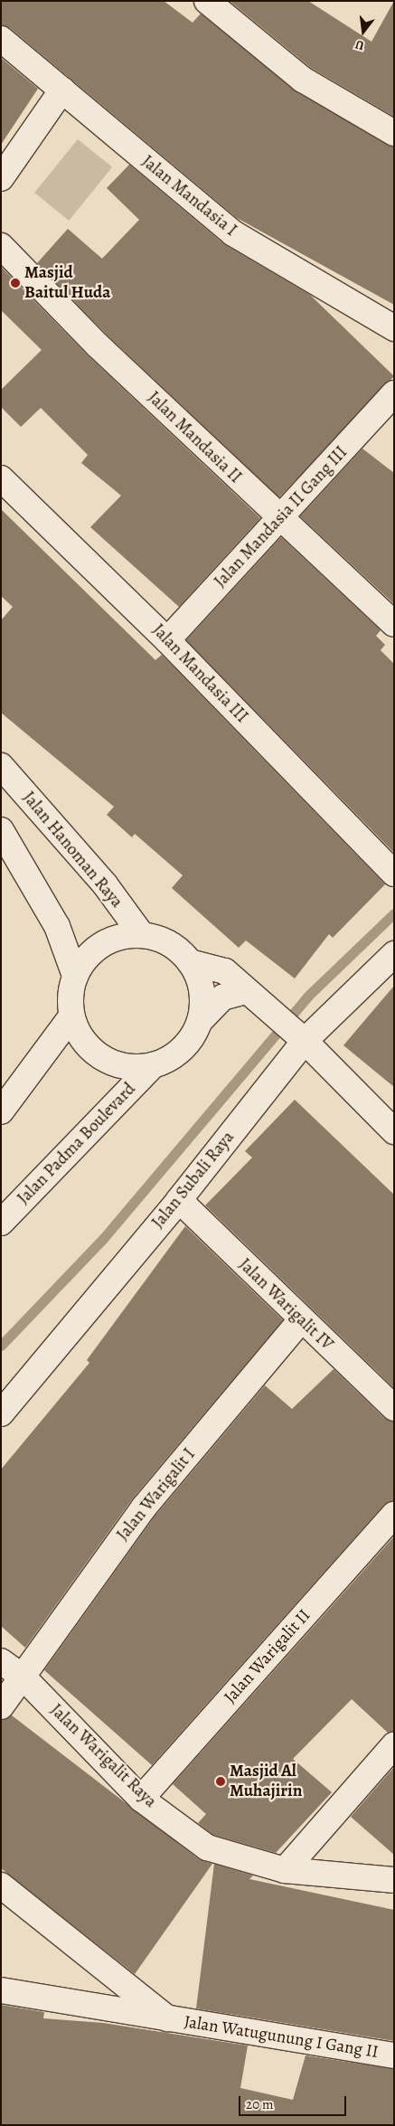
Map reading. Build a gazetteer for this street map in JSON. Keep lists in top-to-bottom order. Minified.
{"streets":{"street":["Jalan Mandasia I","Jalan Mandasia II","Jalan Mandasia II Gang III","Jalan Mandasia III","Jalan Hanoman Raya","Jalan Padma Boulevard","Jalan Subali Raya","Jalan Warigalit IV","Jalan Warigalit I","Jalan Warigalit II","Jalan Warigalit Raya","Jalan Watugunung I Gang II"]},"crossings":[["Jalan Mandasia II","Jalan Mandasia II Gang III"],["Jalan Mandasia II Gang III","Jalan Mandasia III"],["Jalan Hanoman Raya","Jalan Padma Boulevard"],["Jalan Subali Raya","Jalan Warigalit IV"],["Jalan Warigalit IV","Jalan Warigalit I"],["Jalan Warigalit I","Jalan Warigalit Raya"],["Jalan Warigalit II","Jalan Warigalit Raya"]],"places":["Masjid Baitul Huda","Masjid Al Muhajirin"],"scale_bar":"20 m","north":"bottom"}
